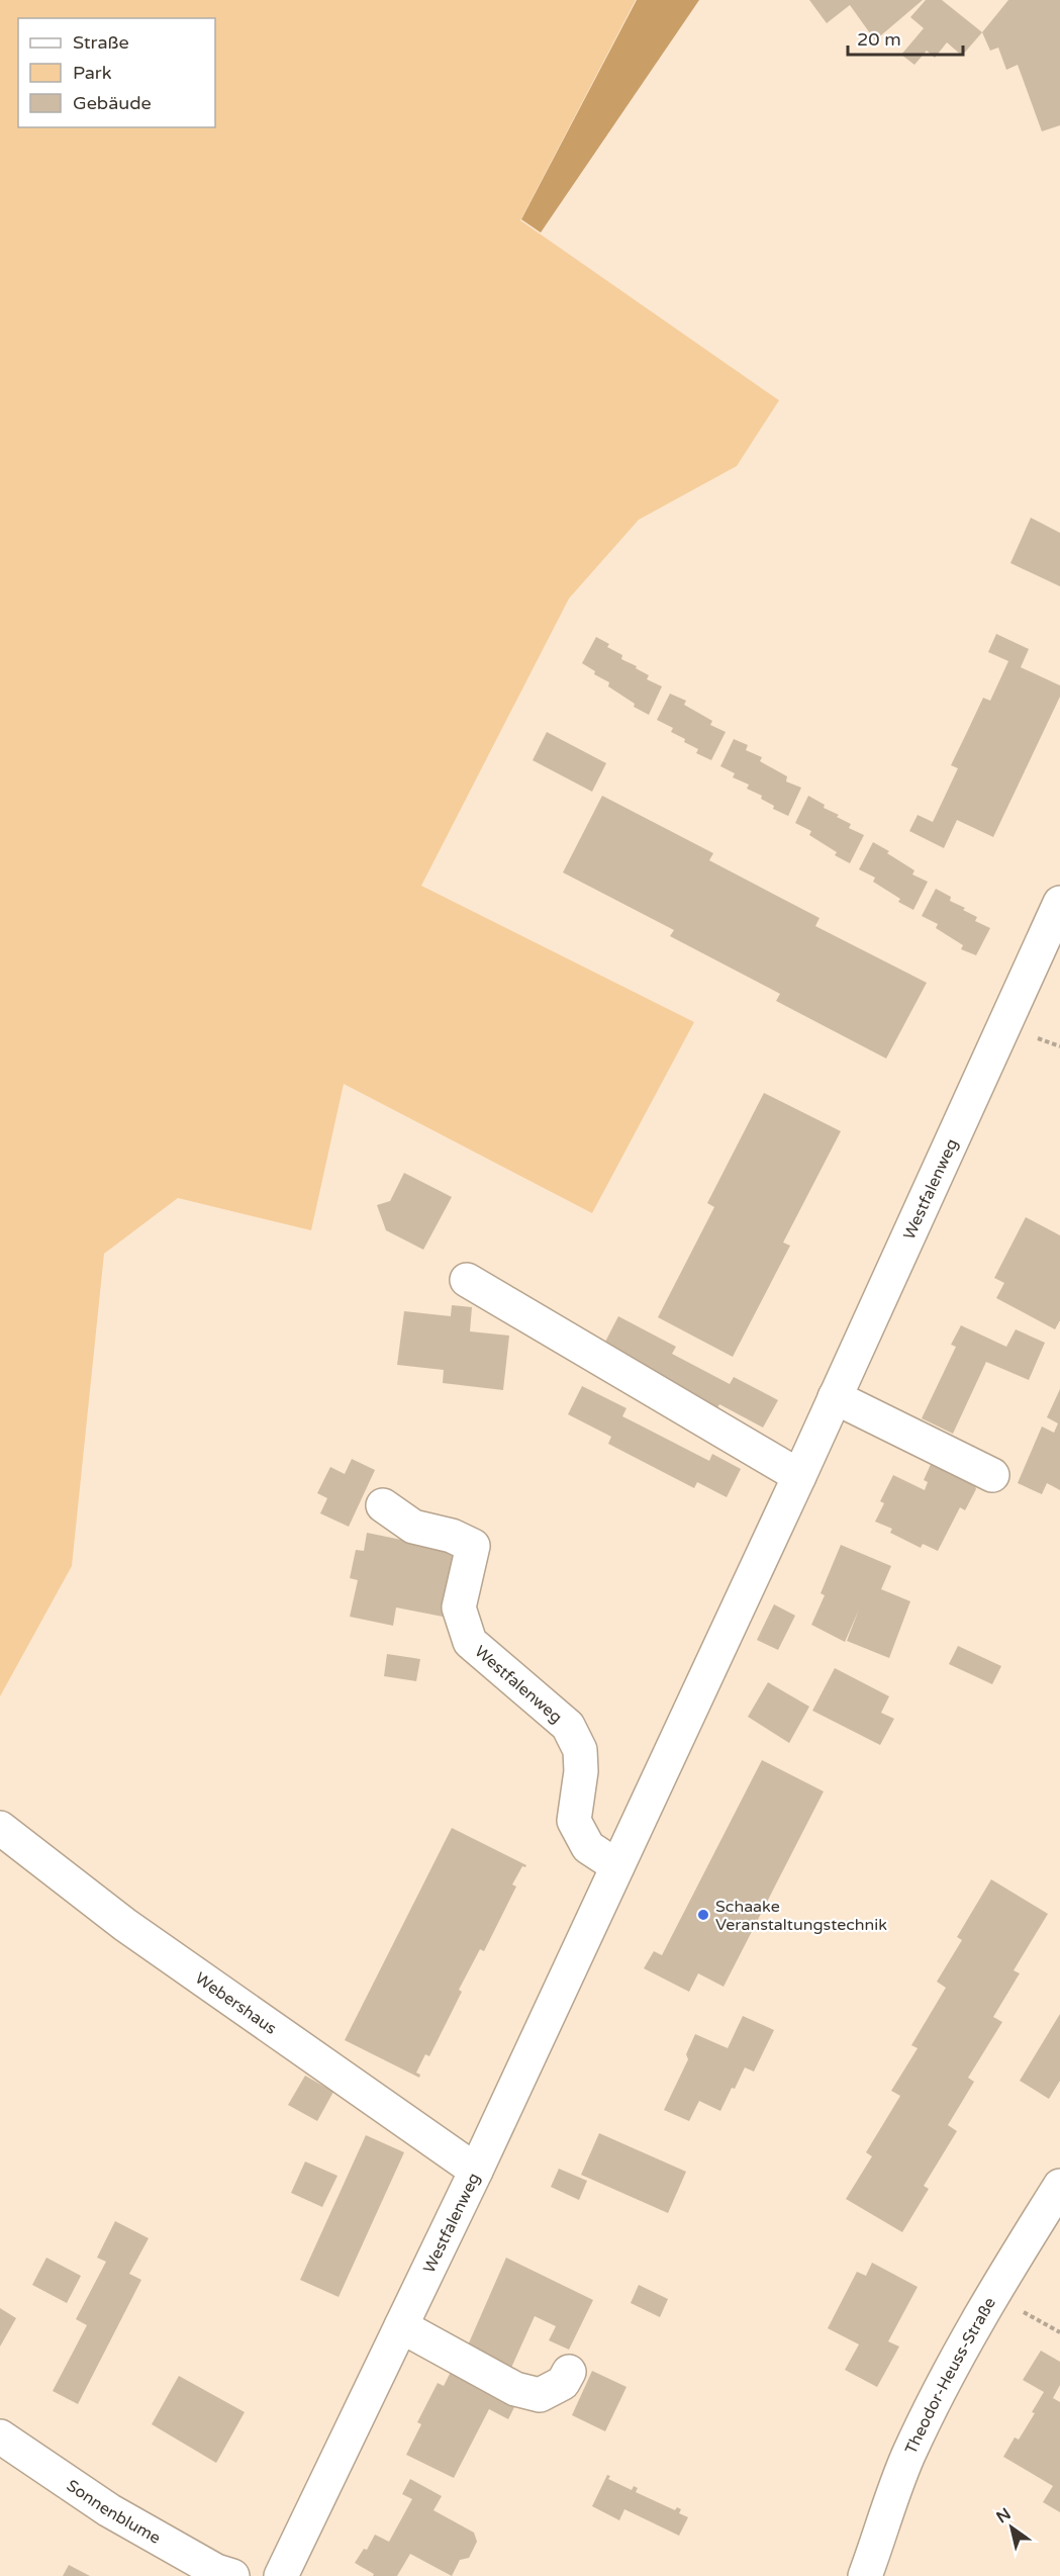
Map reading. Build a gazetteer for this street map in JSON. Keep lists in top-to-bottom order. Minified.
{"streets":{"street":["Westfalenweg","Webershaus","Theodor-Heuss-Straße","Sonnenblume"]},"crossings":[["Westfalenweg","Webershaus"]],"places":["Schaake Veranstaltungstechnik"],"legend":["Straße","Park","Gebäude"],"scale_bar":"20 m","north":"top left"}
